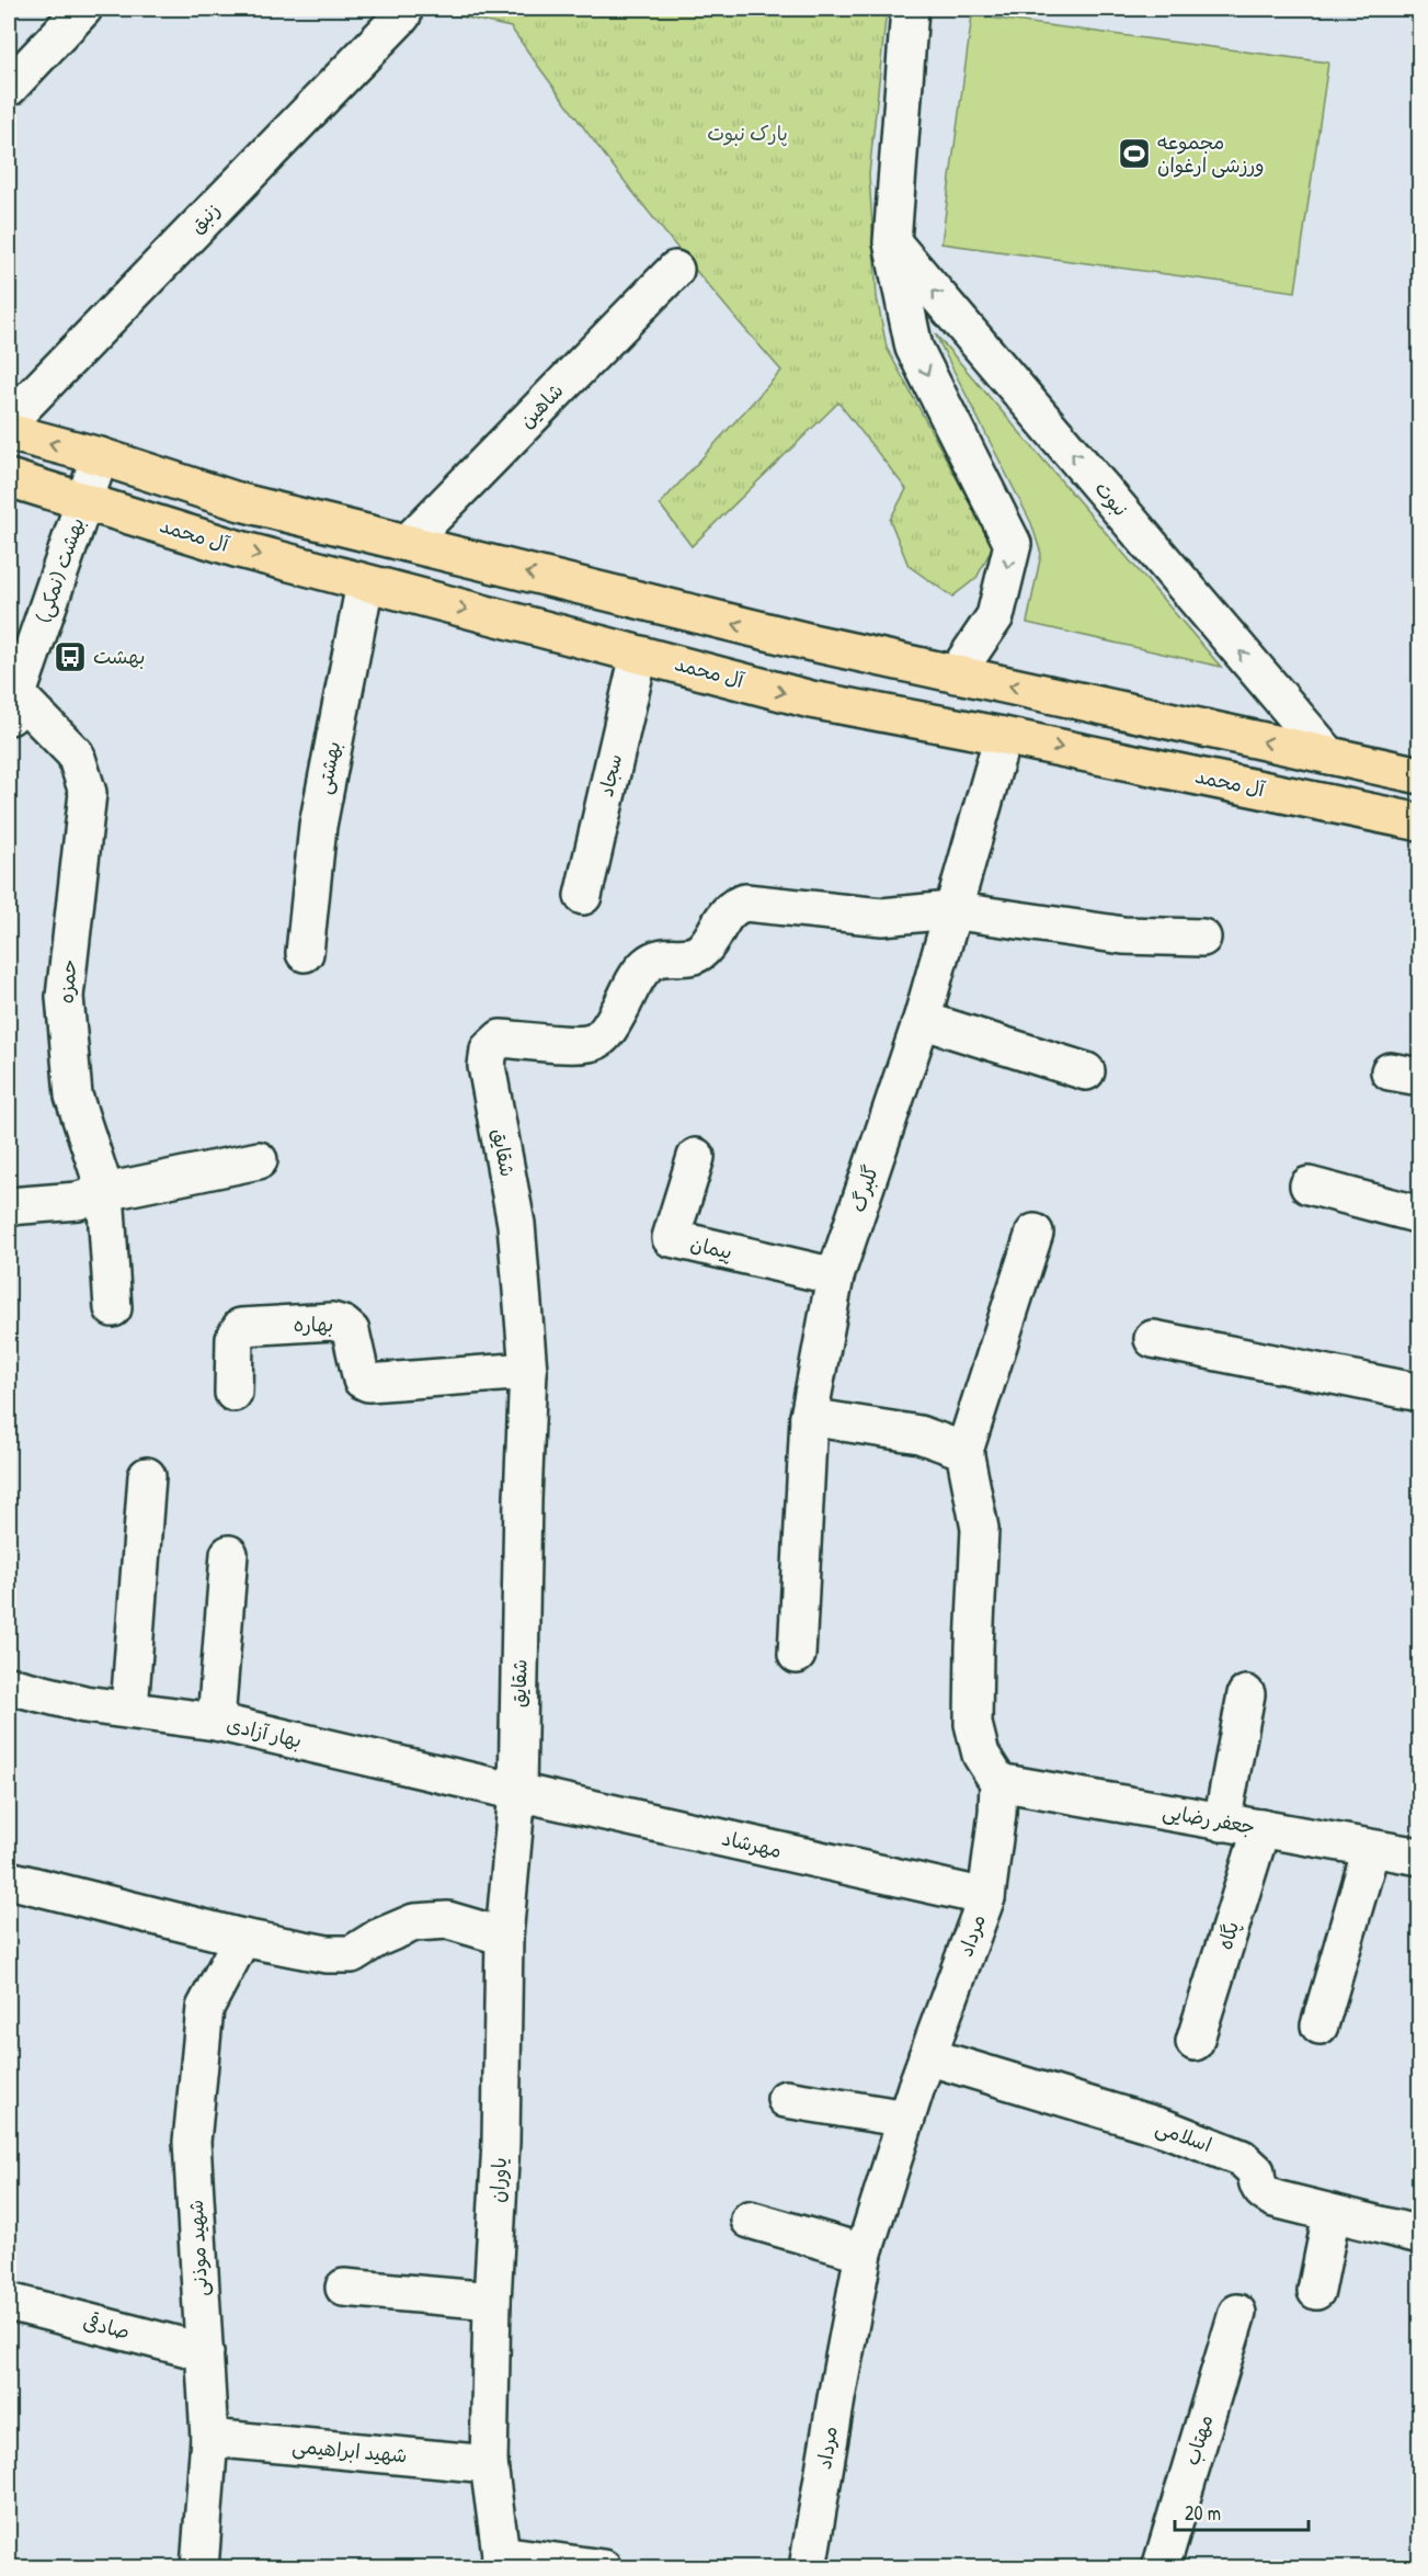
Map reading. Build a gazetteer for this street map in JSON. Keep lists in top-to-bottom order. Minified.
{"streets":{"main road":["آل محمد"],"street":["زنبق","شاهین","نبوت","بهشت (نمکی)","بهشتی","سجاد","حمزه","شقایق","گلبرگ","پیمان","بهاره","بهار آزادی","جعفر رضایی","مهرشاد","مرداد","پگاه","اسلامی","یاوران","شهید موذنی","صادقی","مهتاب","شهید ابراهیمی"]},"crossings":[["آل محمد","بهشت (نمکی)"],["آل محمد","بهشتی"],["آل محمد","سجاد"],["آل محمد","گلبرگ"],["بهشت (نمکی)","حمزه"],["شقایق","گلبرگ"],["شقایق","بهاره"],["شقایق","بهار آزادی"],["شقایق","مهرشاد"],["شقایق","یاوران"],["گلبرگ","پیمان"],["بهار آزادی","مهرشاد"],["بهار آزادی","یاوران"],["جعفر رضایی","مرداد"],["جعفر رضایی","پگاه"],["مهرشاد","مرداد"],["مهرشاد","یاوران"],["مرداد","اسلامی"],["یاوران","شهید ابراهیمی"],["شهید موذنی","صادقی"],["شهید موذنی","شهید ابراهیمی"]],"one_way":["نبوت"],"parks":["پارک نبوت"],"places":{"sports":["مجموعه ورزشی ارغوان"],"bus stop":["بهشت"]},"scale_bar":"20 m"}
